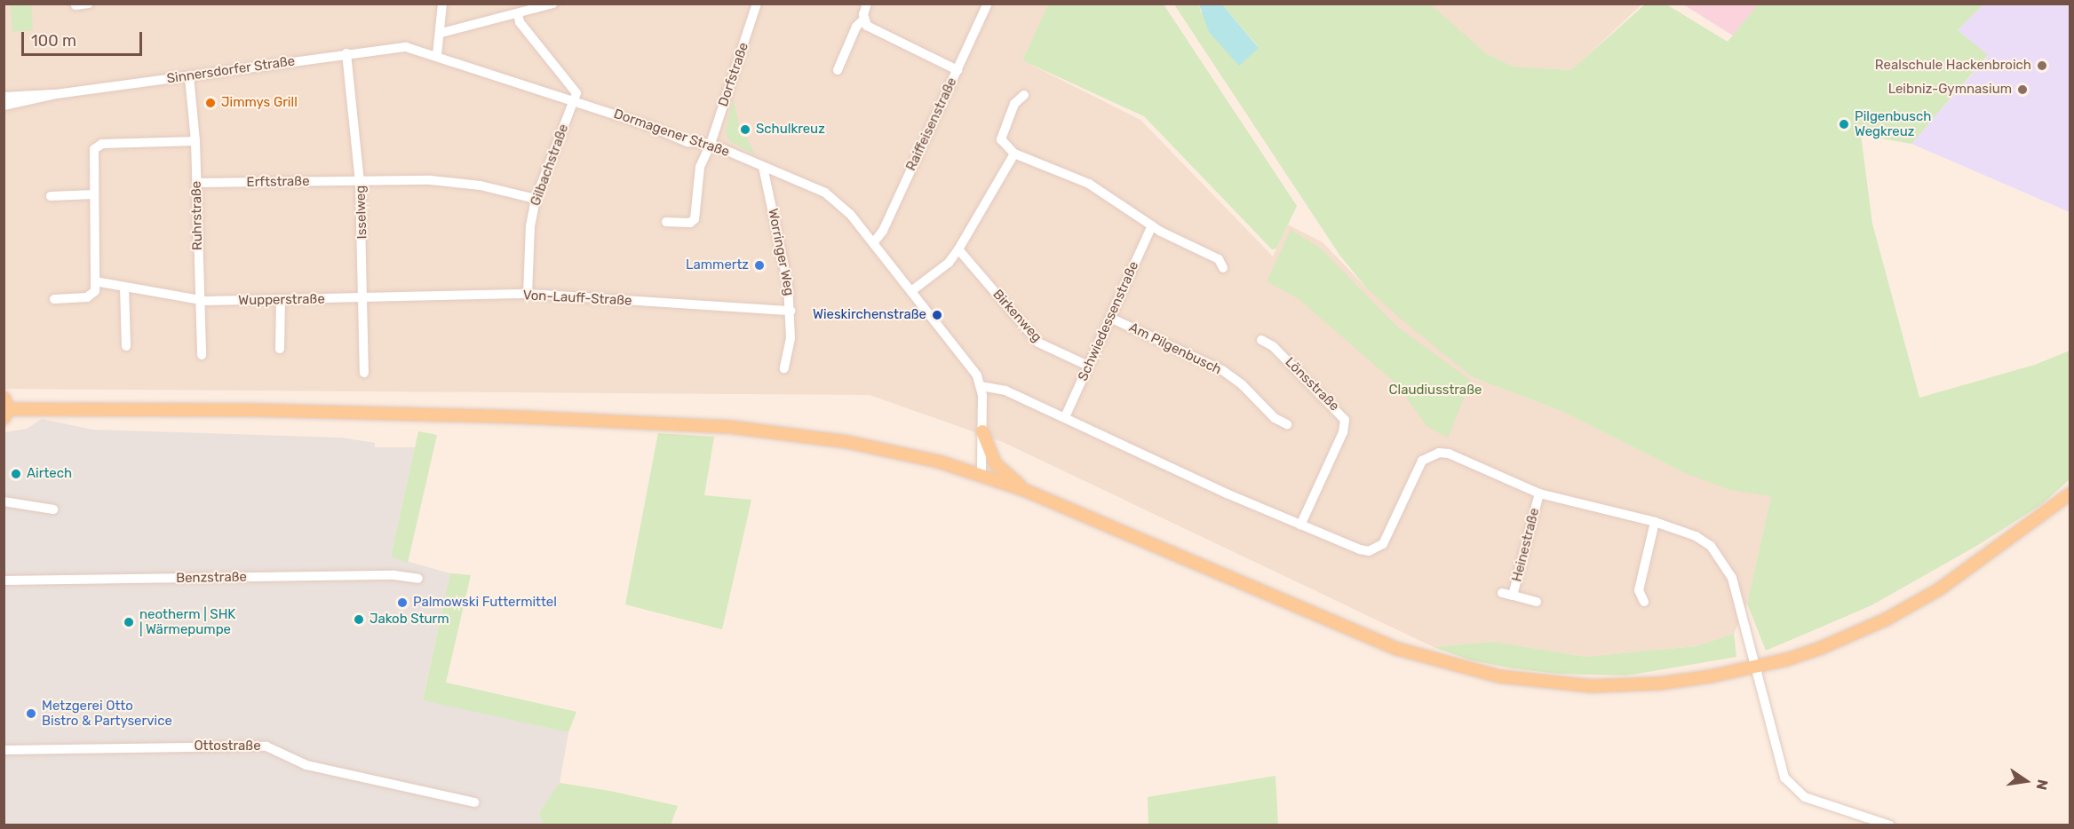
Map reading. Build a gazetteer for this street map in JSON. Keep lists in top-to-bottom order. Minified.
{"streets":{"street":["Sinnersdorfer Straße","Dorfstraße","Raiffeisenstraße","Dormagener Straße","Gilbachstraße","Erftstraße","Isselweg","Ruhrstraße","Worringer Weg","Von-Lauff-Straße","Wupperstraße","Birkenweg","Schwiedessenstraße","Am Pilgenbusch","Lönsstraße","Heinestraße","Benzstraße","Ottostraße"]},"crossings":[["Sinnersdorfer Straße","Dormagener Straße"],["Sinnersdorfer Straße","Isselweg"],["Sinnersdorfer Straße","Ruhrstraße"],["Dorfstraße","Dormagener Straße"],["Raiffeisenstraße","Dormagener Straße"],["Dormagener Straße","Gilbachstraße"],["Dormagener Straße","Worringer Weg"],["Gilbachstraße","Erftstraße"],["Gilbachstraße","Von-Lauff-Straße"],["Erftstraße","Isselweg"],["Erftstraße","Ruhrstraße"],["Isselweg","Von-Lauff-Straße"],["Isselweg","Wupperstraße"],["Ruhrstraße","Wupperstraße"],["Worringer Weg","Von-Lauff-Straße"],["Von-Lauff-Straße","Wupperstraße"],["Birkenweg","Schwiedessenstraße"],["Schwiedessenstraße","Am Pilgenbusch"]],"parks":["Claudiusstraße"],"places":["Realschule Hackenbroich","Leibniz-Gymnasium","Jimmys Grill","Pilgenbusch Wegkreuz","Schulkreuz","Lammertz","Wieskirchenstraße","Airtech","Palmowski Futtermittel","Jakob Sturm","neotherm | SHK | Wärmepumpe","Metzgerei Otto Bistro & Partyservice"],"scale_bar":"100 m","north":"right"}
